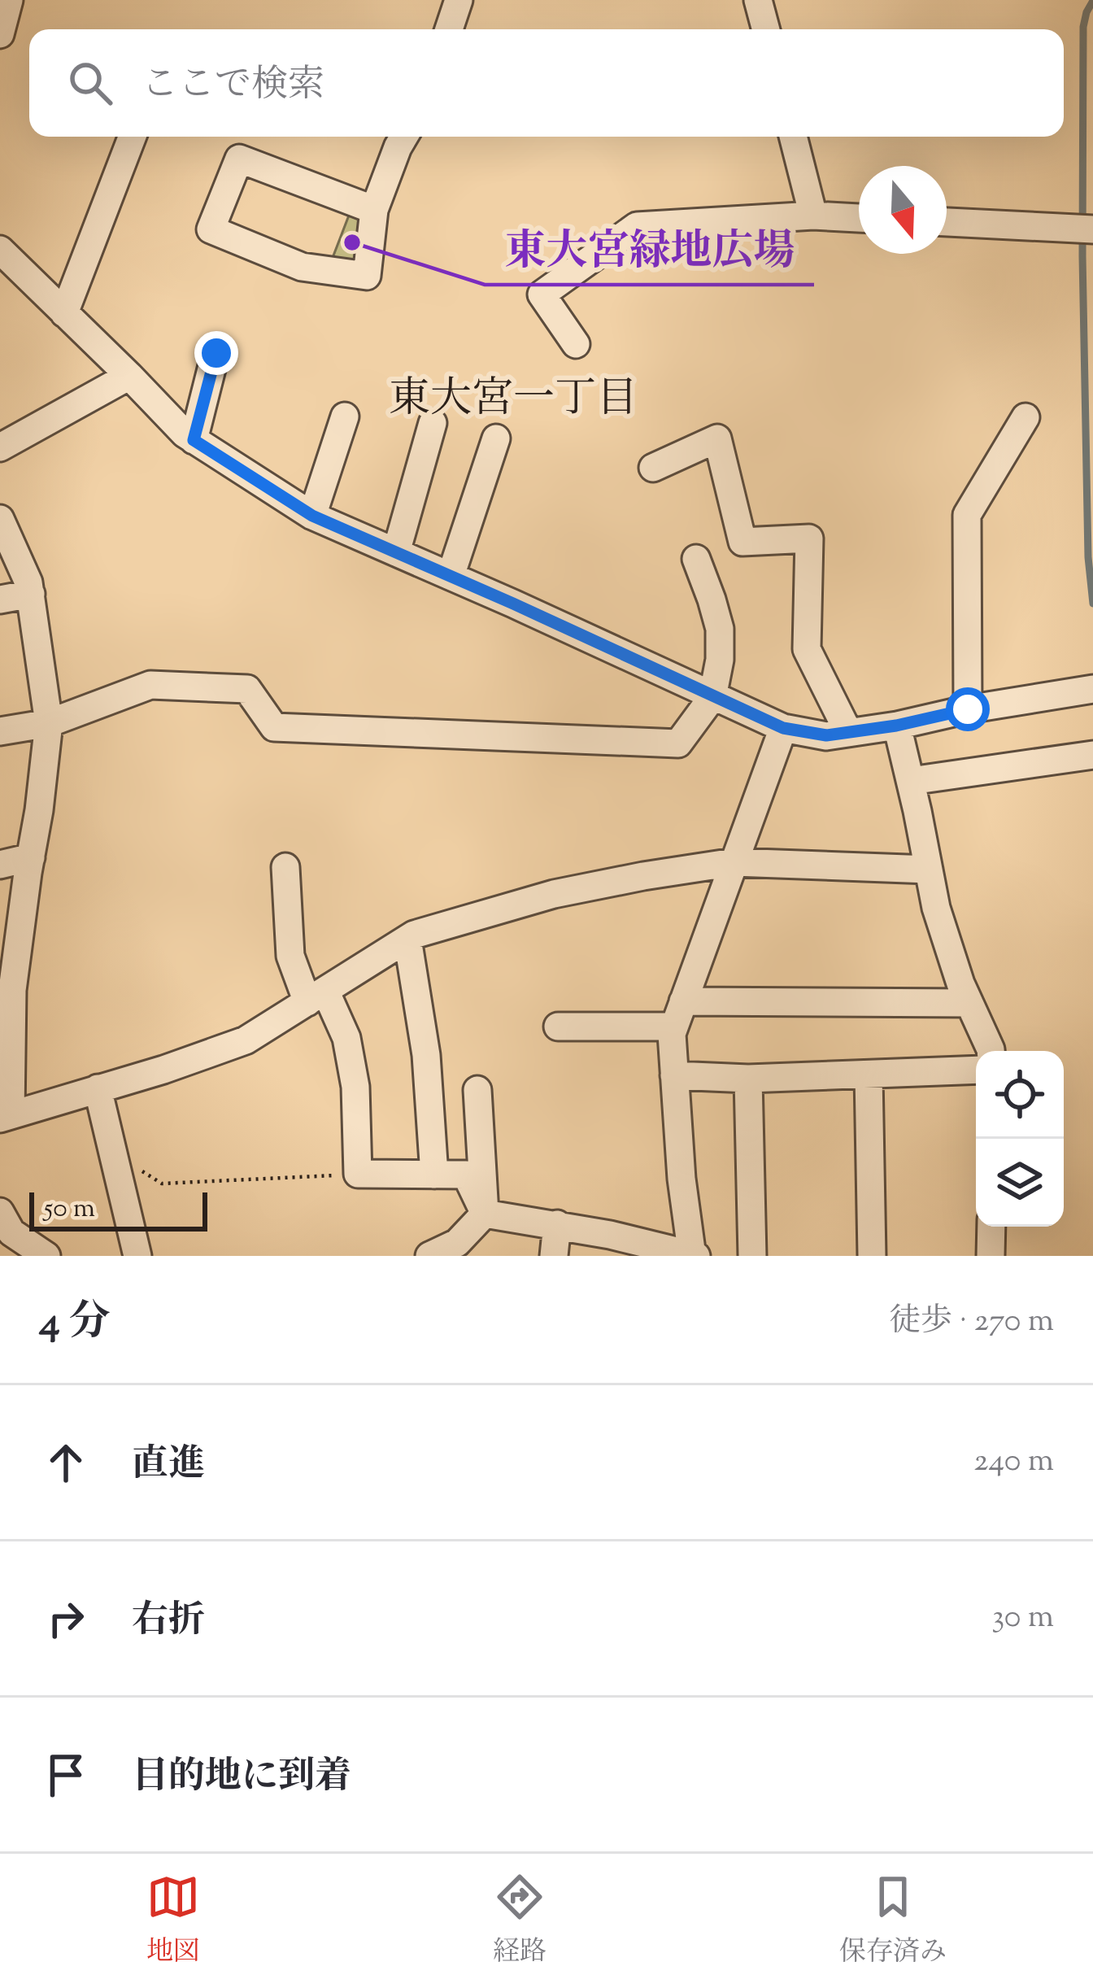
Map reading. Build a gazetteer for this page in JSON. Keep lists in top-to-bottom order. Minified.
{"districts":["東大宮一丁目"],"places":["東大宮緑地広場"],"scale_bar":"50 m","north":"bottom","page":{"search":"ここで検索","scale":"50 m","heading":["4 分","徒歩 · 270 m"],"list":[["直進","240 m"],["右折","30 m"],"目的地に到着"],"nav":["地図","経路","保存済み"]}}
